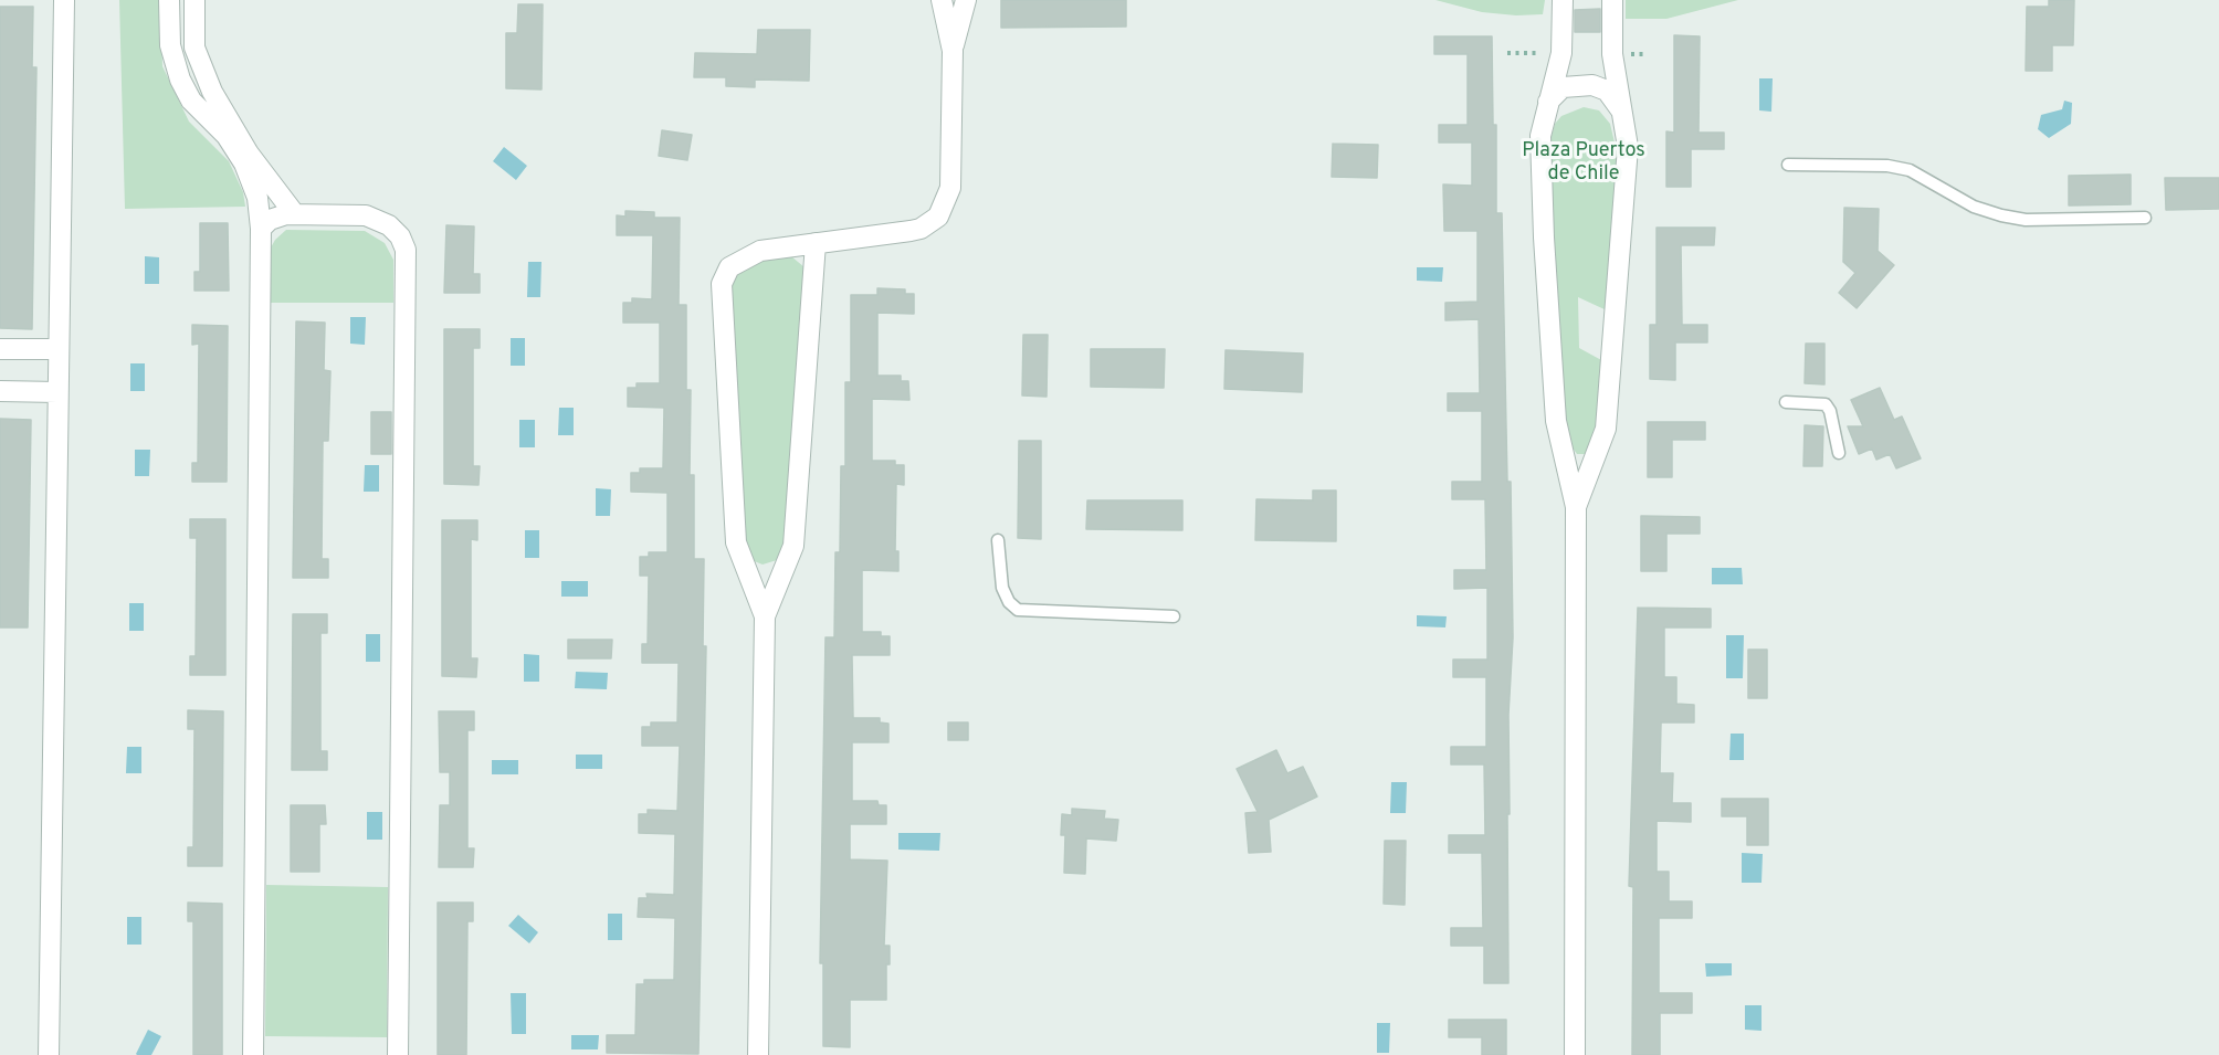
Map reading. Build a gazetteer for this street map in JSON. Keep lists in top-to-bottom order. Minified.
{"parks":["Plaza Puertos de Chile"]}
